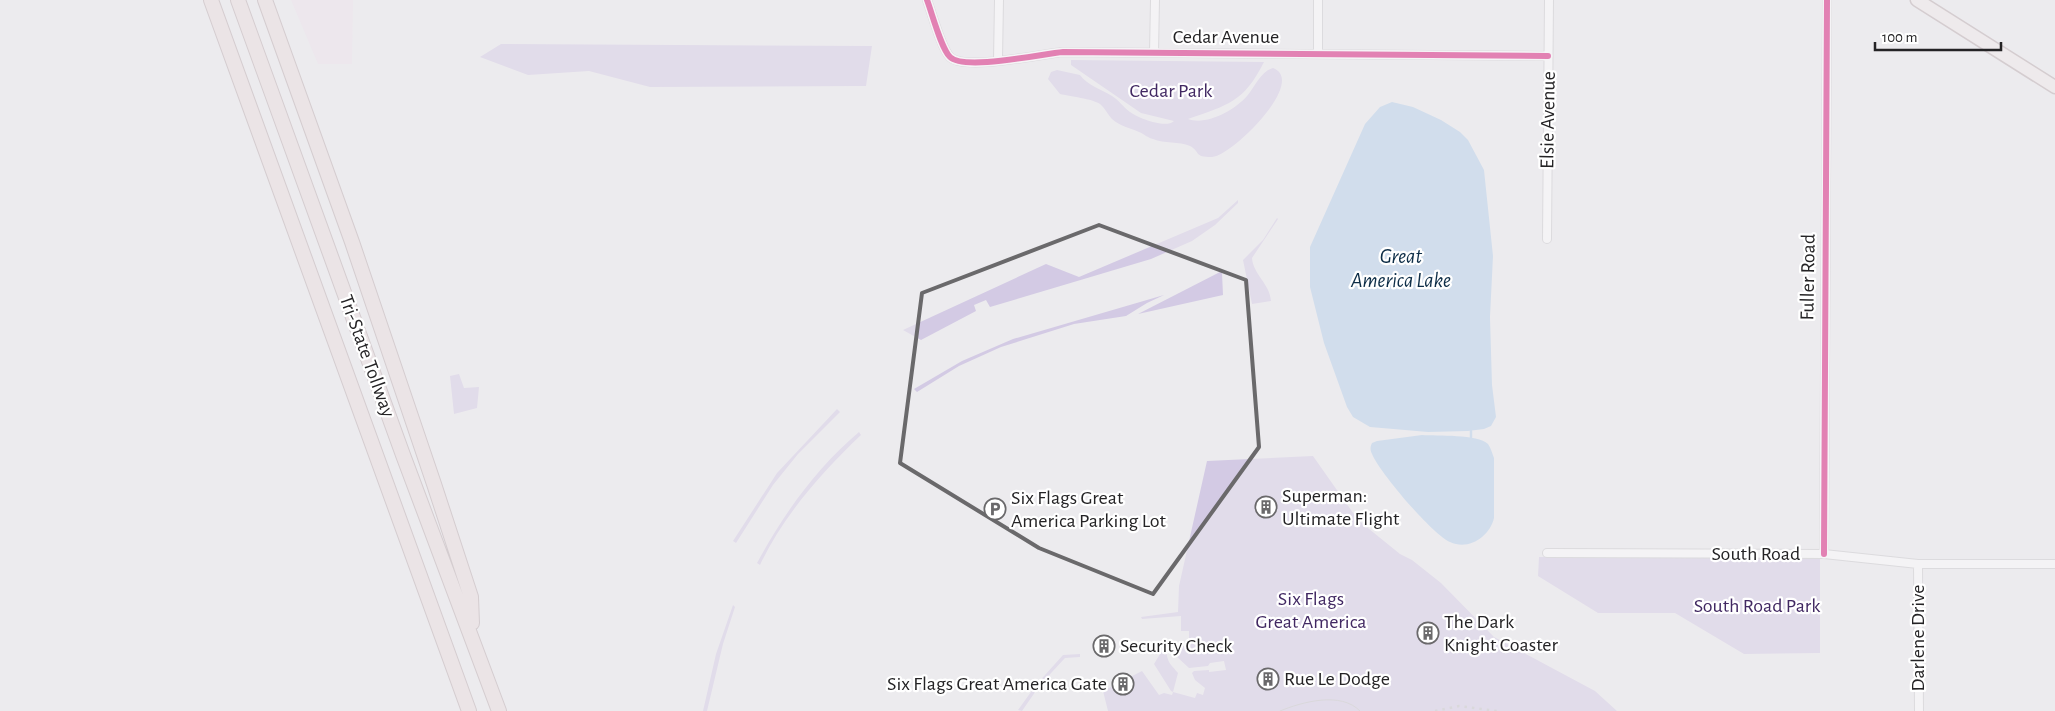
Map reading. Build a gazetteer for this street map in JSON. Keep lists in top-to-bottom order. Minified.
{"streets":{"highway":["Tri-State Tollway"],"street":["Cedar Avenue","Elsie Avenue","Fuller Road","South Road","Darlene Drive"]},"crossings":[["Cedar Avenue","Elsie Avenue"],["Fuller Road","South Road"],["South Road","Darlene Drive"]],"water":["Great America Lake"],"parks":["Cedar Park","Six Flags Great America","South Road Park"],"places":{"building":["Superman: Ultimate Flight","The Dark Knight Coaster","Security Check","Rue Le Dodge","Six Flags Great America Gate"],"parking":["Six Flags Great America Parking Lot"]},"scale_bar":"100 m"}
